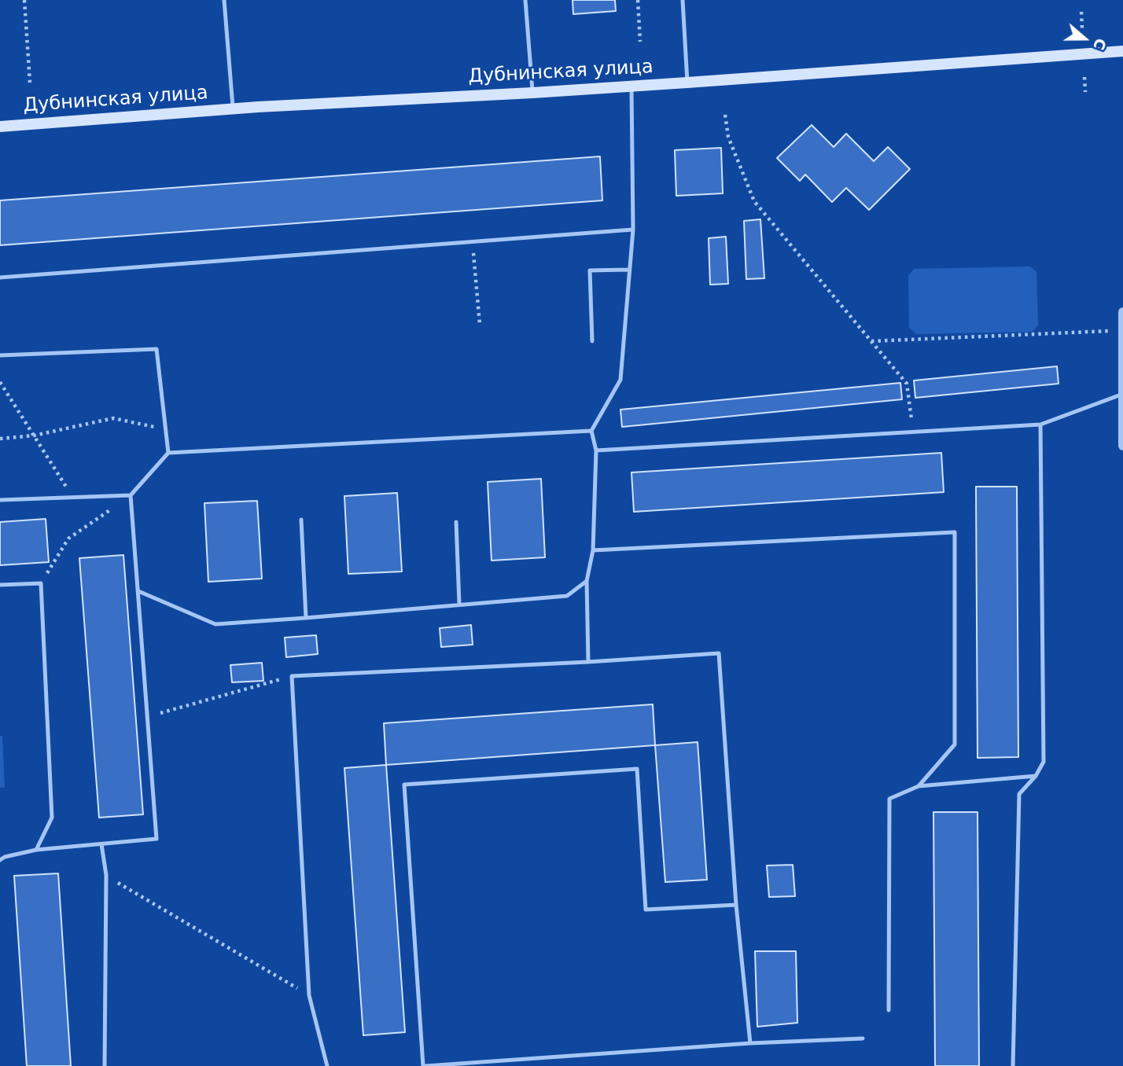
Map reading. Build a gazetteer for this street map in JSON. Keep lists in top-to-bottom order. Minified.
{"streets":{"main road":["Дубнинская улица"]},"north":"right"}
